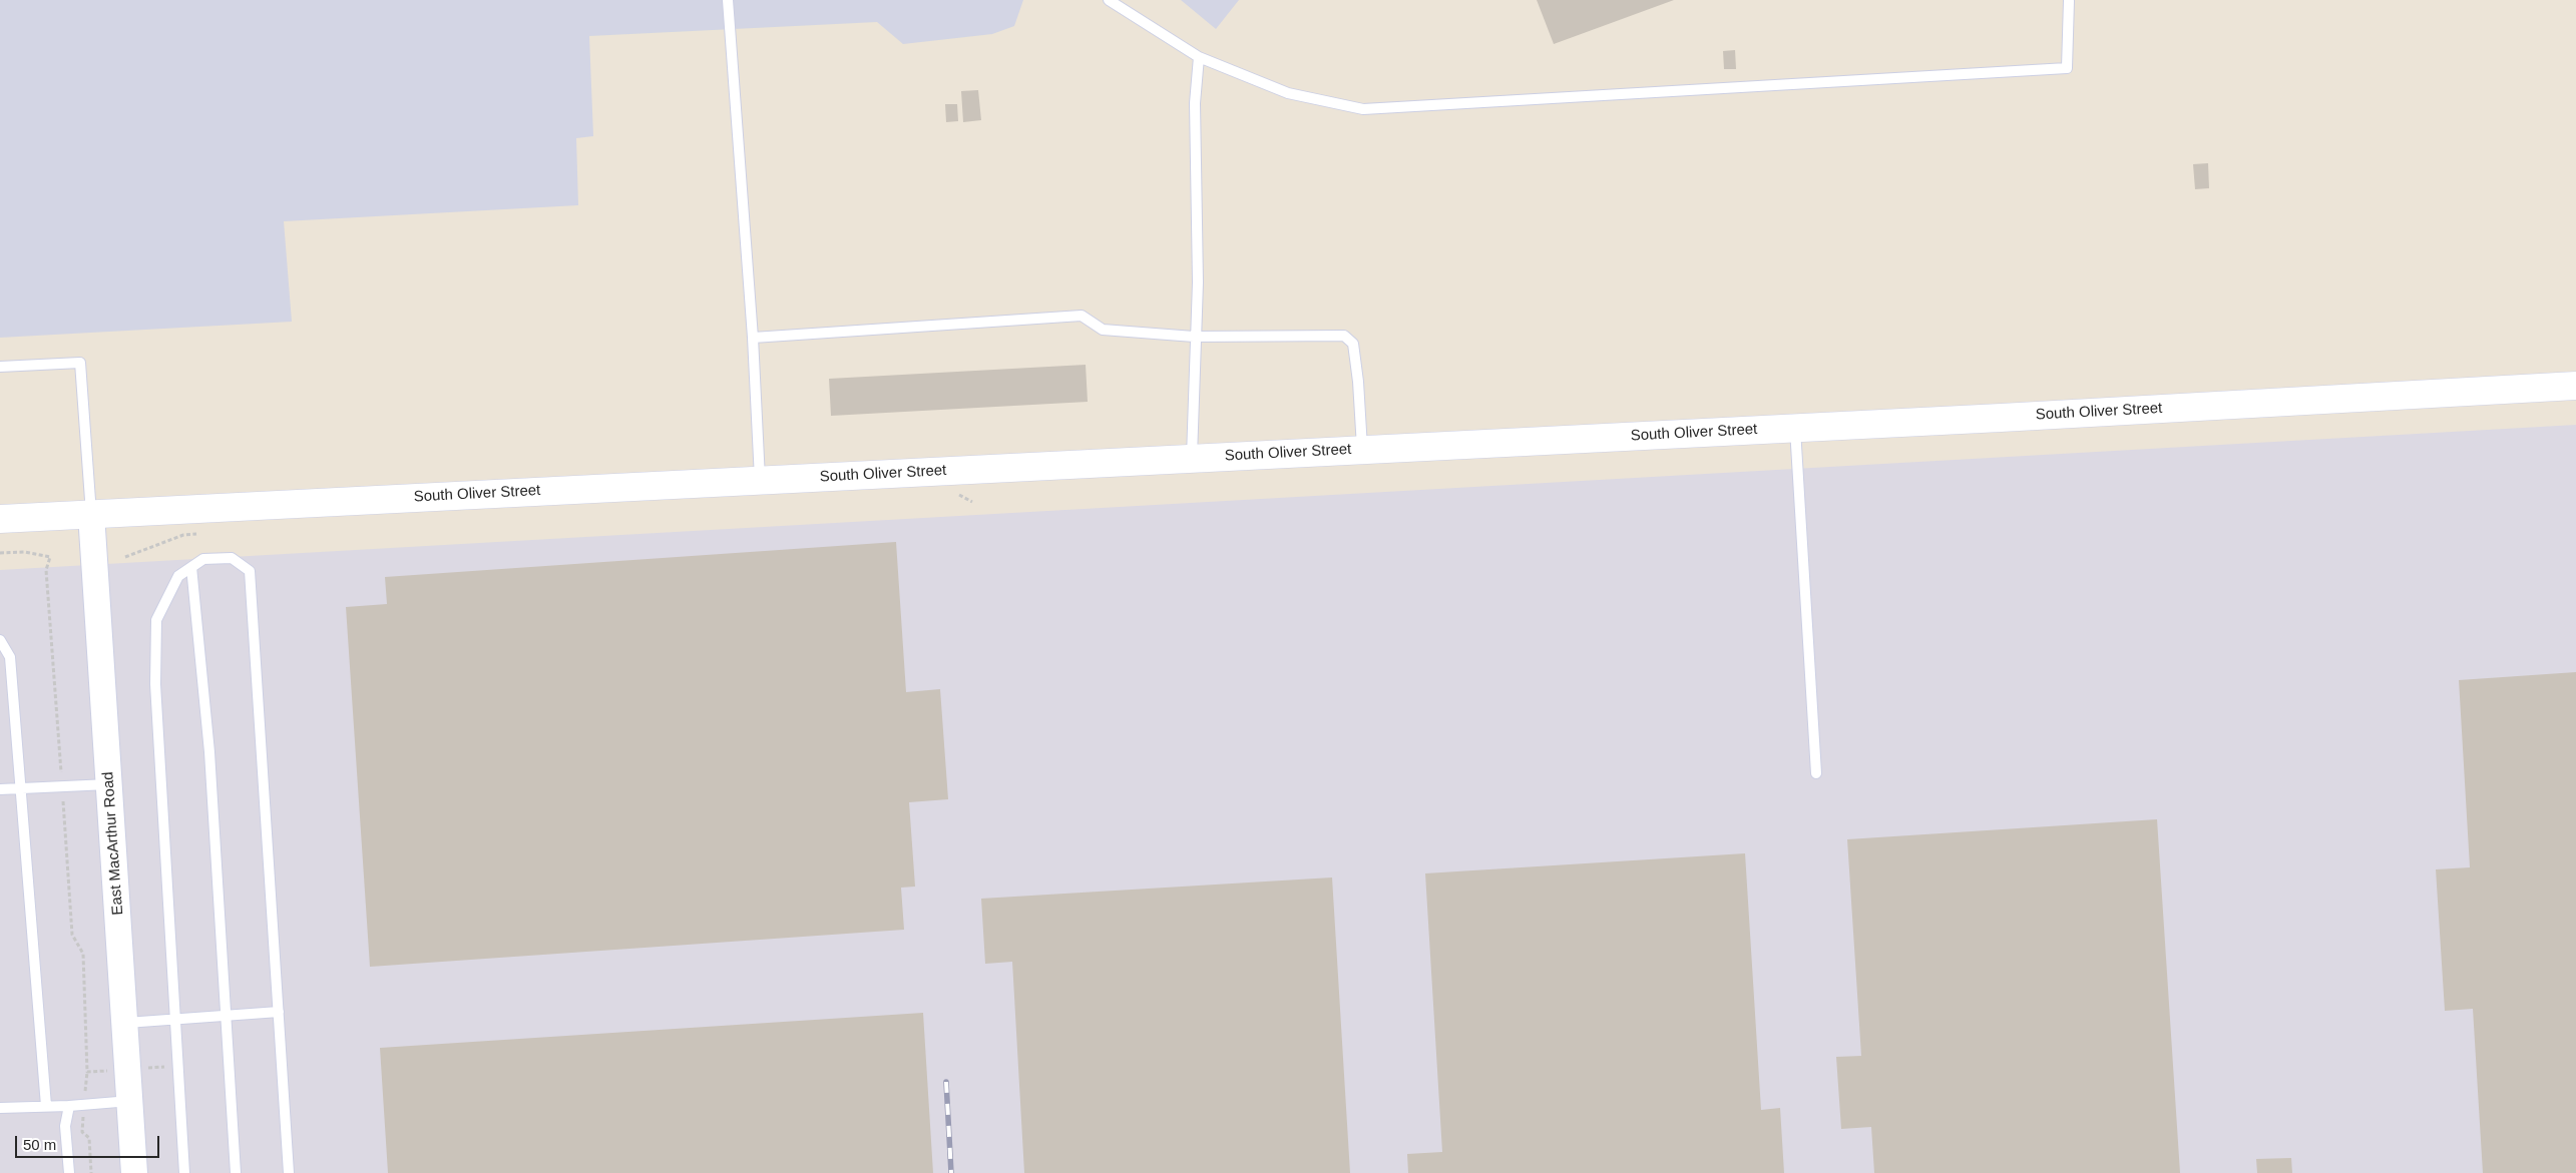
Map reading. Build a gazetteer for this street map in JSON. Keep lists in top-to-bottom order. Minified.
{"streets":{"main road":["South Oliver Street"],"street":["East MacArthur Road"]},"crossings":[["South Oliver Street","East MacArthur Road"]],"scale_bar":"50 m"}
